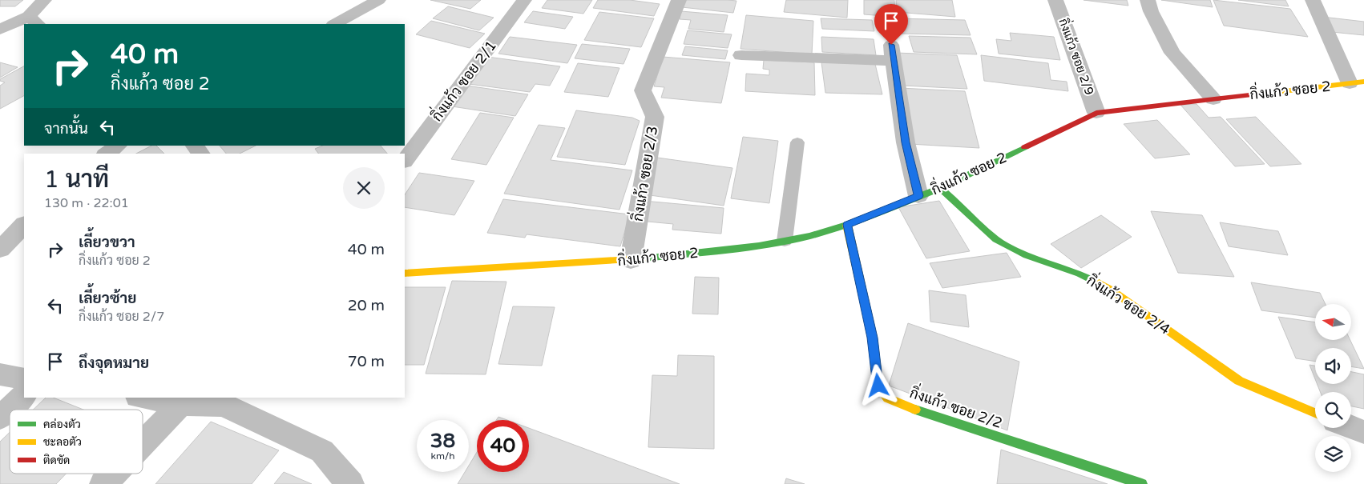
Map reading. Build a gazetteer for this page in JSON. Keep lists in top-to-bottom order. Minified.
{"streets":{"street":["กิ่งแก้ว ซอย 2/9","กิ่งแก้ว ซอย 2/1","กิ่งแก้ว ซอย 2","กิ่งแก้ว ซอย 2/3","กิ่งแก้ว ซอย 2/4","กิ่งแก้ว ซอย 2/2"]},"crossings":[["กิ่งแก้ว ซอย 2/9","กิ่งแก้ว ซอย 2"],["กิ่งแก้ว ซอย 2","กิ่งแก้ว ซอย 2/3"],["กิ่งแก้ว ซอย 2","กิ่งแก้ว ซอย 2/4"],["กิ่งแก้ว ซอย 2","กิ่งแก้ว ซอย 2/2"]],"legend":["คล่องตัว","ชะลอตัว","ติดขัด"],"north":"left","page":{"turn":["40 m","กิ่งแก้ว ซอย 2"],"then":"จากนั้น","heading":["1 นาที","130 m · 22:01"],"list":[{"name":"เลี้ยวขวา","note":"กิ่งแก้ว ซอย 2","value":"40 m"},{"name":"เลี้ยวซ้าย","note":"กิ่งแก้ว ซอย 2/7","value":"20 m"},{"name":"ถึงจุดหมาย","value":"70 m"}],"speed":"38 km/h","limit":"40"}}
